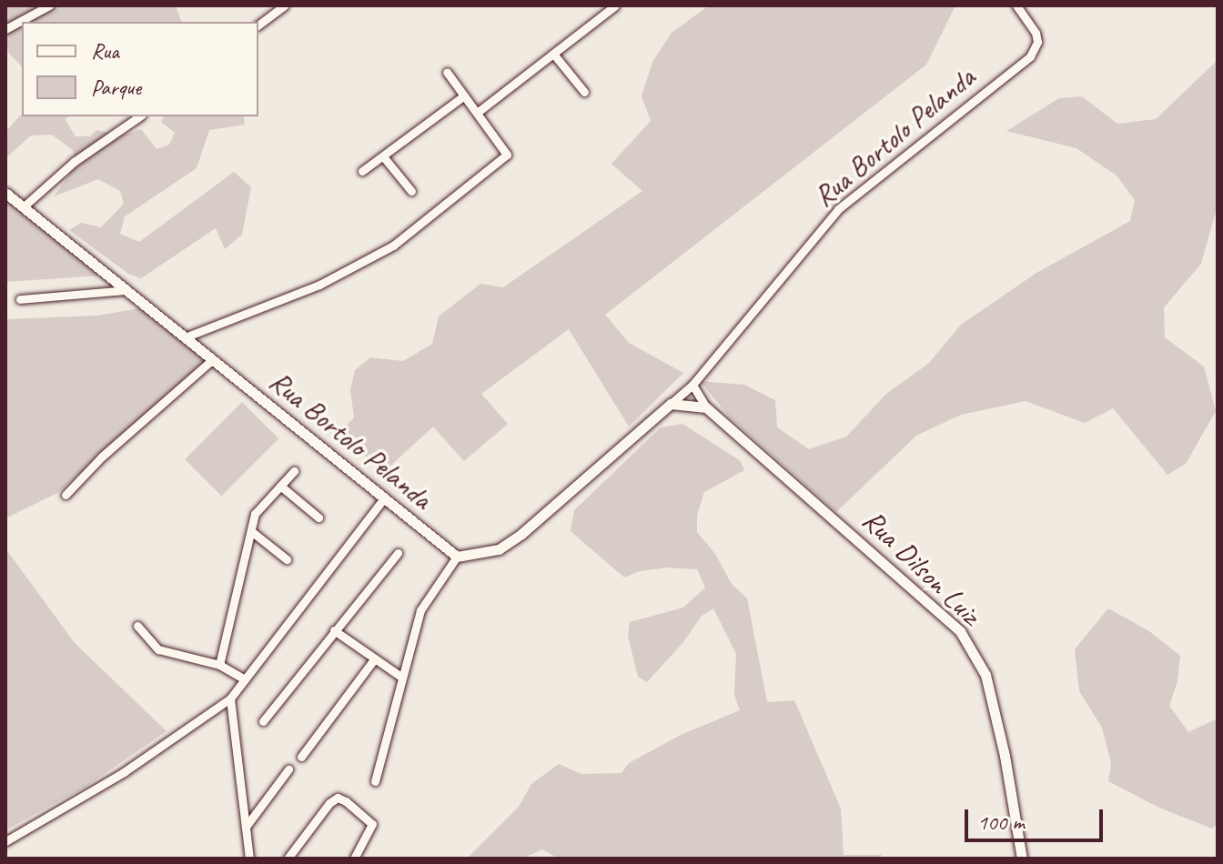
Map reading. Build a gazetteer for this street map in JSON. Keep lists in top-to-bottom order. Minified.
{"streets":{"street":["Rua Bortolo Pelanda","Rua Dilson Luiz"]},"legend":["Rua","Parque"],"scale_bar":"100 m"}
